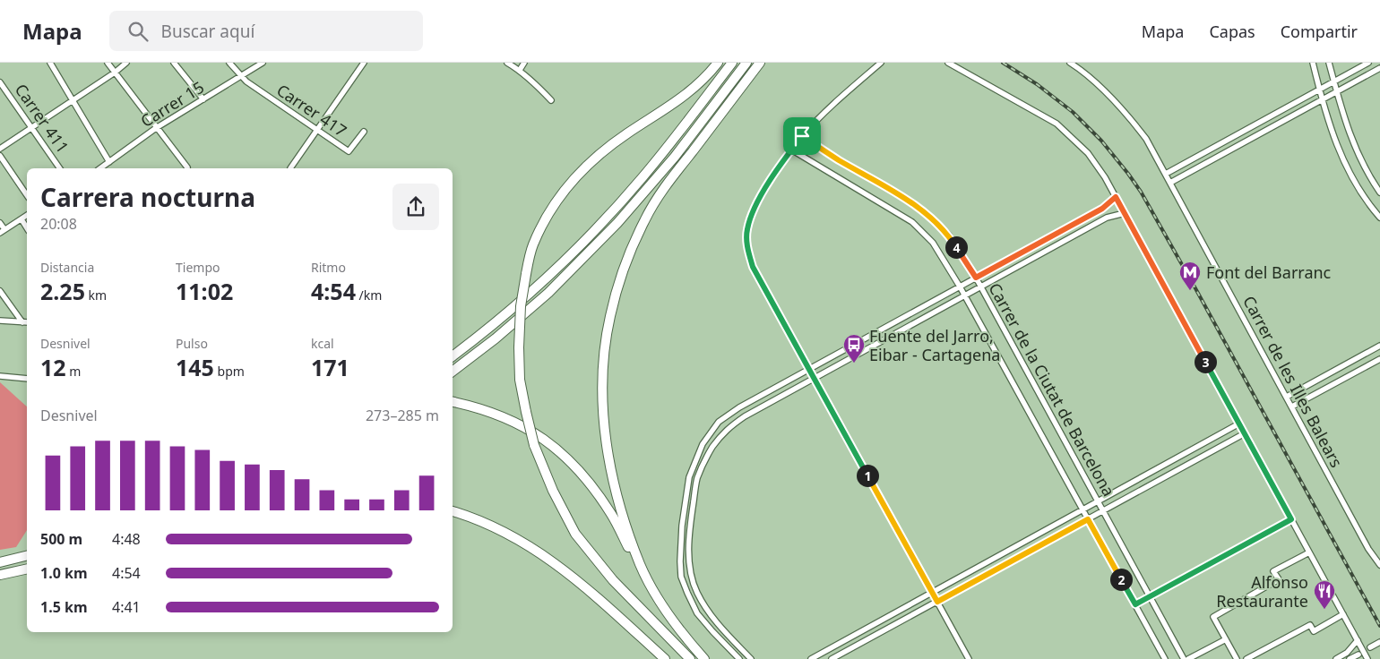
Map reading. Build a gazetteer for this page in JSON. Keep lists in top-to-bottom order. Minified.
{"streets":{"street":["Carrer 15","Carrer 417","Carrer 411","Carrer de les Illes Balears","Carrer de la Ciutat de Barcelona"]},"crossings":[["Carrer 15","Carrer 417"]],"places":{"metro station":["Font del Barranc"],"bus stop":["Fuente del Jarro, Eibar - Cartagena"],"restaurant":["Alfonso Restaurante"]},"page":{"header":"Mapa","search":"Buscar aquí","nav":["Mapa","Capas","Compartir"],"heading":["Carrera nocturna","20:08"],"pins":["4","3","1","2"],"stats":[["Distancia","2.25 km"],["Tiempo","11:02"],["Ritmo","4:54 /km"],["Desnivel","12 m"],["Pulso","145 bpm"],["kcal","171"]],"chart":["Desnivel","273–285 m"],"list":[{"name":"500 m","note":"4:48"},{"name":"1.0 km","note":"4:54"},{"name":"1.5 km","note":"4:41"}]}}
